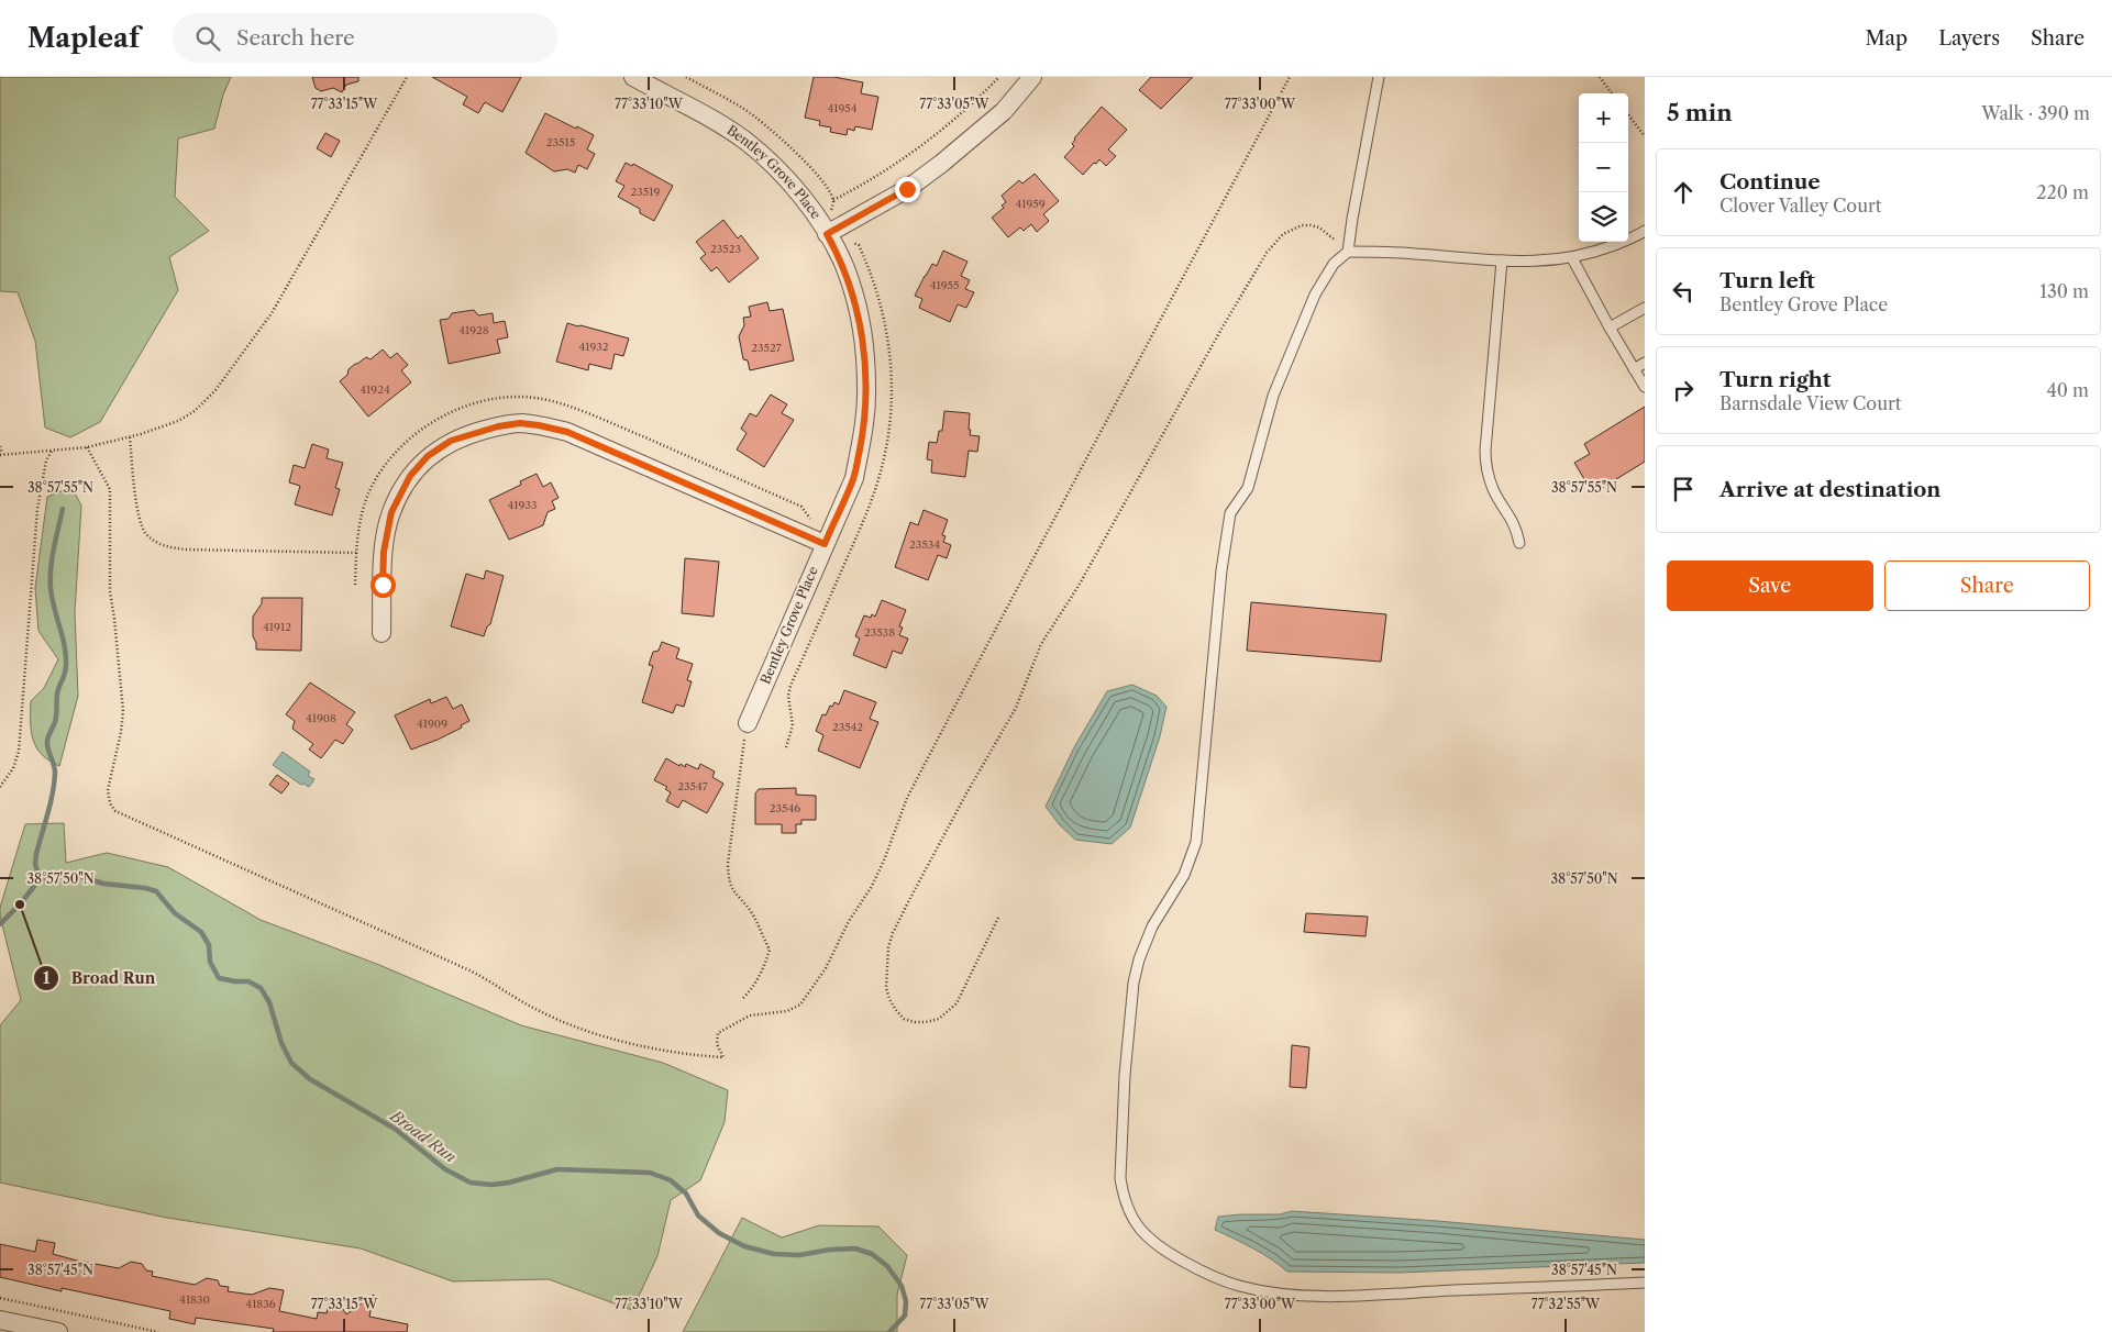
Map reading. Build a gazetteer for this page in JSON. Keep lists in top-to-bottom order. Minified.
{"streets":{"street":["Bentley Grove Place"]},"water":["Broad Run"],"places":["Broad Run"],"house_numbers":["41954","23515","23519","41959","23523","41955","41928","41932","23527","41924","41933","23534","41912","23538","41908","41909","23542","23547","23546","41830","41836"],"page":{"header":"Mapleaf","search":"Search here","nav":["Map","Layers","Share"],"heading":["5 min","Walk · 390 m"],"map_buttons":["+","−"],"list":[["Continue","Clover Valley Court","220 m"],["Turn left","Bentley Grove Place","130 m"],["Turn right","Barnsdale View Court","40 m"],"Arrive at destination"],"buttons":["Save","Share"]},"coordinates":["77°33'15\"W","77°33'10\"W","77°33'05\"W","77°33'00\"W","38°57'55\"N","38°57'50\"N","38°57'45\"N","77°32'55\"W"]}
